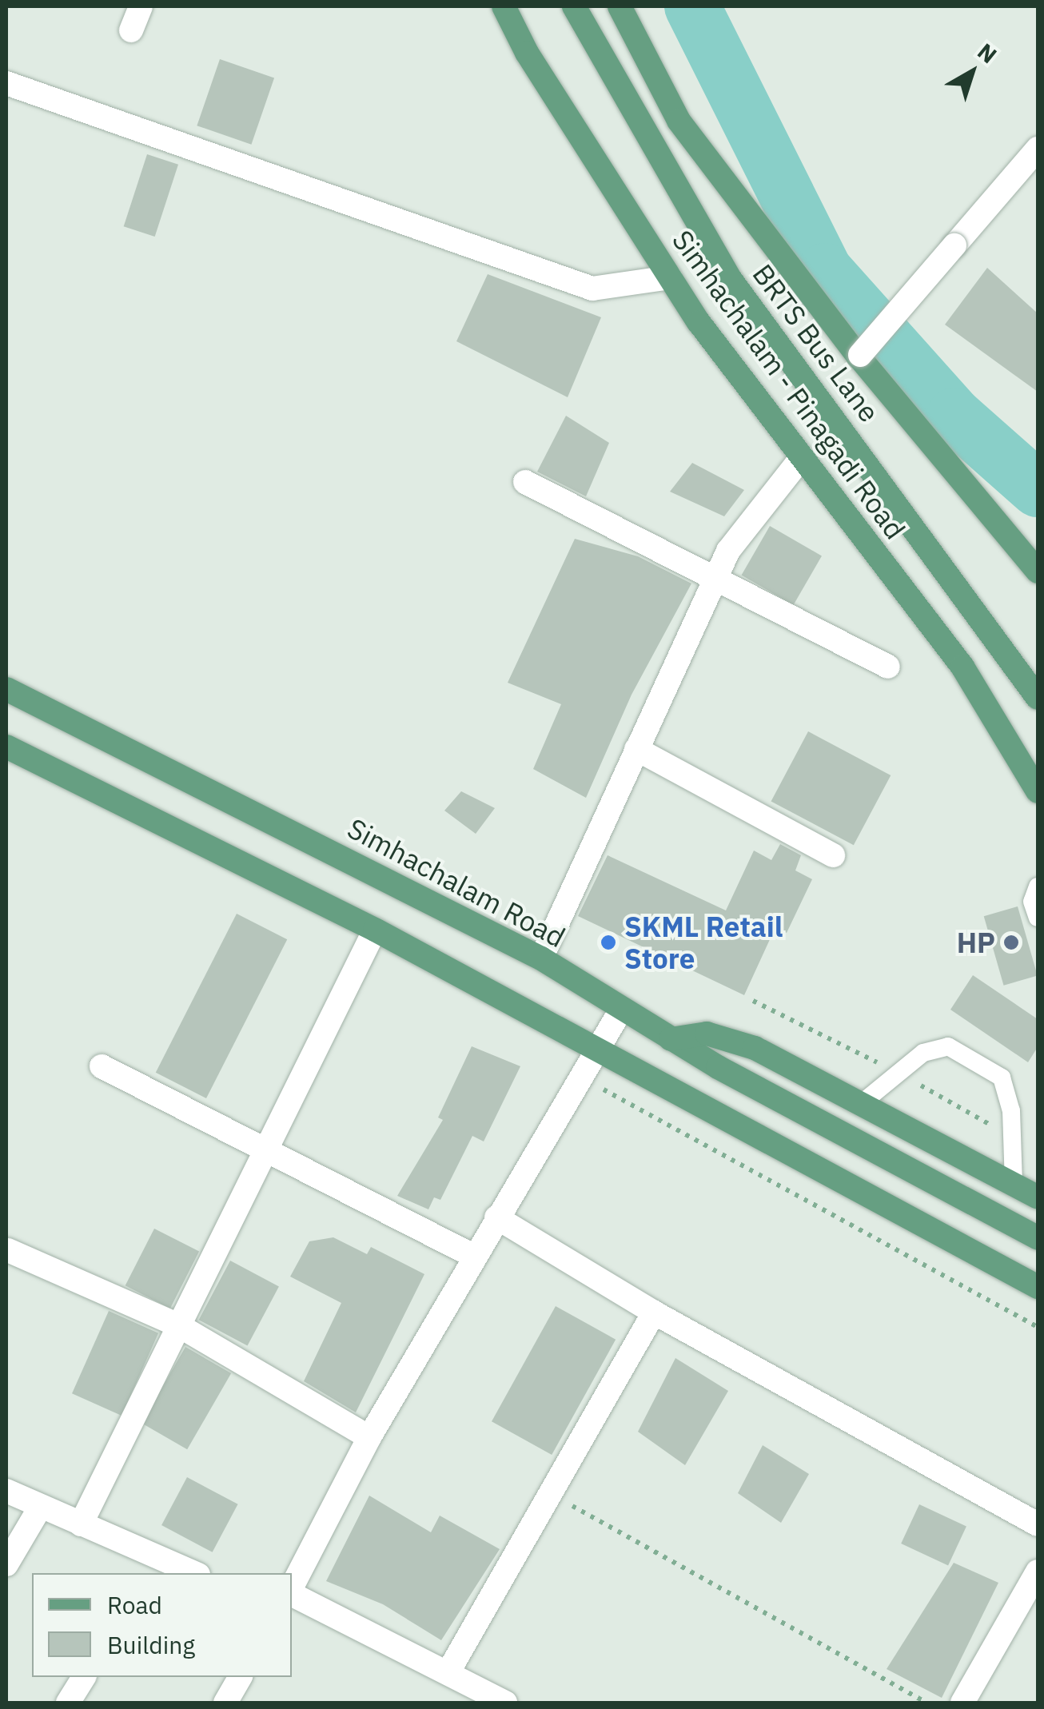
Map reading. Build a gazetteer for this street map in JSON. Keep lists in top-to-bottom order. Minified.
{"streets":{"main road":["BRTS Bus Lane","Simhachalam - Pinagadi Road","Simhachalam Road"]},"places":["SKML Retail Store","HP"],"legend":["Road","Building"],"north":"top right"}
